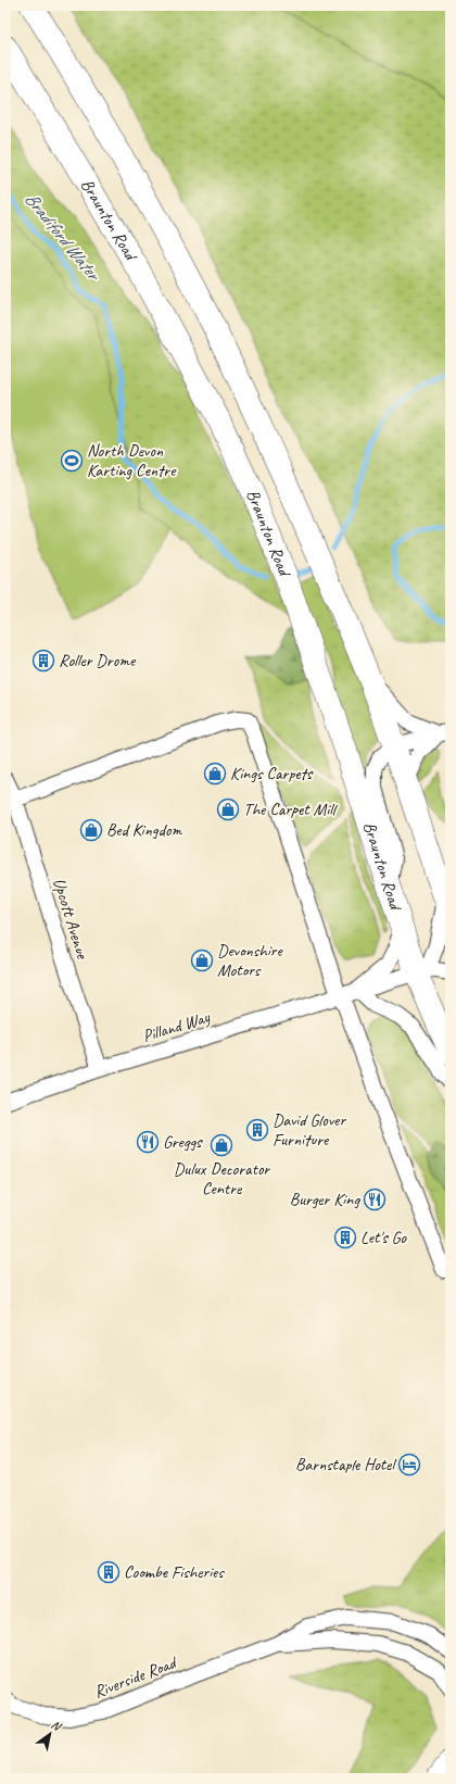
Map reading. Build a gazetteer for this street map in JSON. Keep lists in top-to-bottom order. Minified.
{"streets":{"main road":["Braunton Road"],"street":["Upcott Avenue","Pilland Way","Riverside Road"]},"crossings":[["Braunton Road","Pilland Way"],["Upcott Avenue","Pilland Way"]],"water":["Bradiford Water"],"places":{"sports":["North Devon Karting Centre"],"building":["Roller Drome","David Glover Furniture","Let's Go","Coombe Fisheries"],"shop":["Kings Carpets","The Carpet Mill","Bed Kingdom","Devonshire Motors","Dulux Decorator Centre"],"restaurant":["Greggs","Burger King"],"hotel":["Barnstaple Hotel"]},"north":"top right"}
